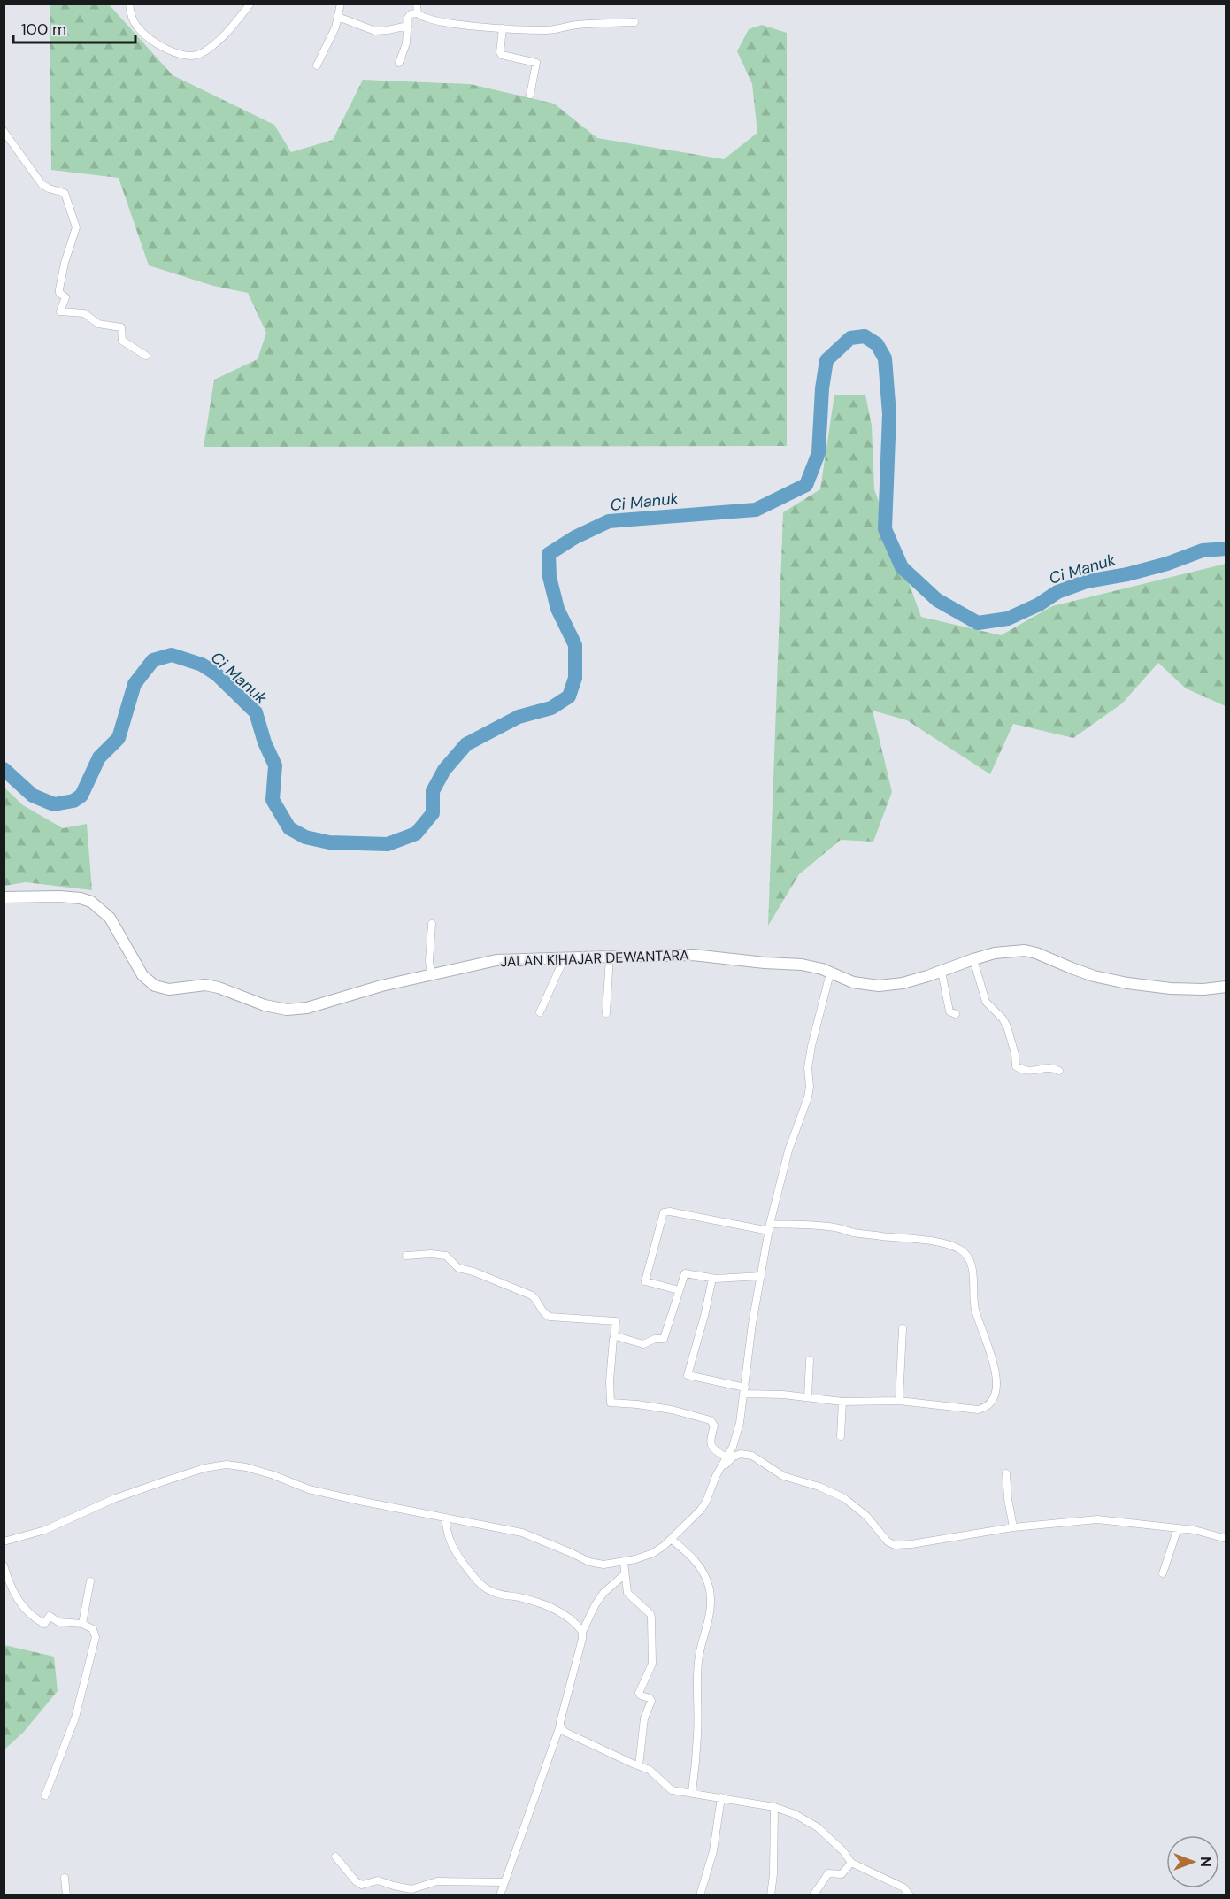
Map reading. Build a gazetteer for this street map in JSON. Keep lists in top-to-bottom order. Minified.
{"streets":{"main road":["JALAN KIHAJAR DEWANTARA"]},"water":["Ci Manuk"],"scale_bar":"100 m","north":"right"}
